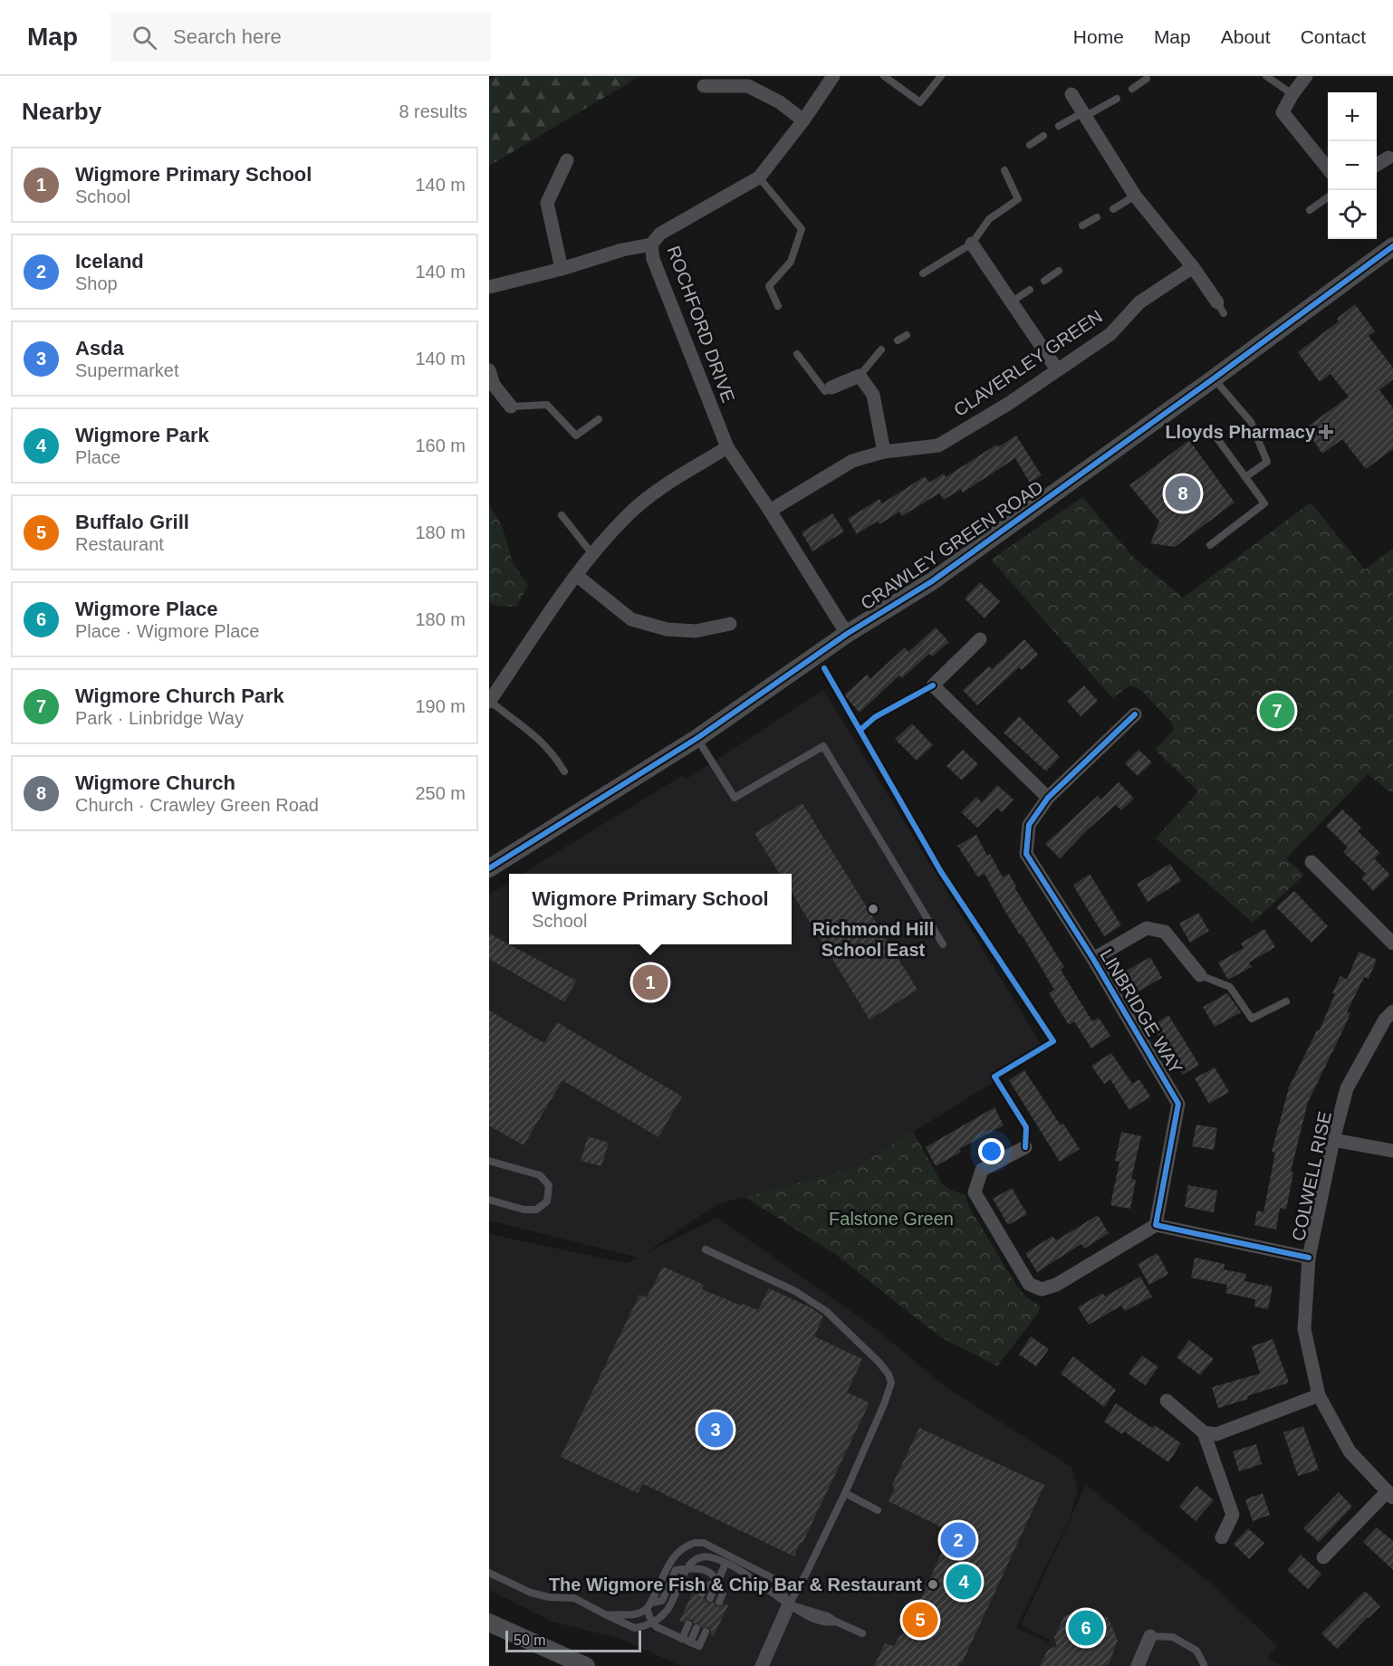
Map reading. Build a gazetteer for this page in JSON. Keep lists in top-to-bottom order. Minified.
{"streets":{"street":["ROCHFORD DRIVE","CLAVERLEY GREEN","CRAWLEY GREEN ROAD","LINBRIDGE WAY","COLWELL RISE"]},"crossings":[["ROCHFORD DRIVE","CLAVERLEY GREEN"],["ROCHFORD DRIVE","CRAWLEY GREEN ROAD"]],"parks":["Falstone Green"],"places":{"health":["Lloyds Pharmacy"],"other":["Richmond Hill School East","The Wigmore Fish & Chip Bar & Restaurant"]},"scale_bar":"50 m","page":{"header":"Map","search":"Search here","nav":["Home","Map","About","Contact"],"heading":["Nearby","8 results"],"map_buttons":["+","−"],"list":[{"mark":"1","name":"Wigmore Primary School","note":"School","value":"140 m"},{"mark":"2","name":"Iceland","note":"Shop","value":"140 m"},{"mark":"3","name":"Asda","note":"Supermarket","value":"140 m"},{"mark":"4","name":"Wigmore Park","note":"Place","value":"160 m"},{"mark":"5","name":"Buffalo Grill","note":"Restaurant","value":"180 m"},{"mark":"6","name":"Wigmore Place","note":"Place · Wigmore Place","value":"180 m"},{"mark":"7","name":"Wigmore Church Park","note":"Park · Linbridge Way","value":"190 m"},{"mark":"8","name":"Wigmore Church","note":"Church · Crawley Green Road","value":"250 m"}],"pins":["8","7","1","3","2","4","5","6"],"popup":["Wigmore Primary School","School"],"scale":"50 m"}}
